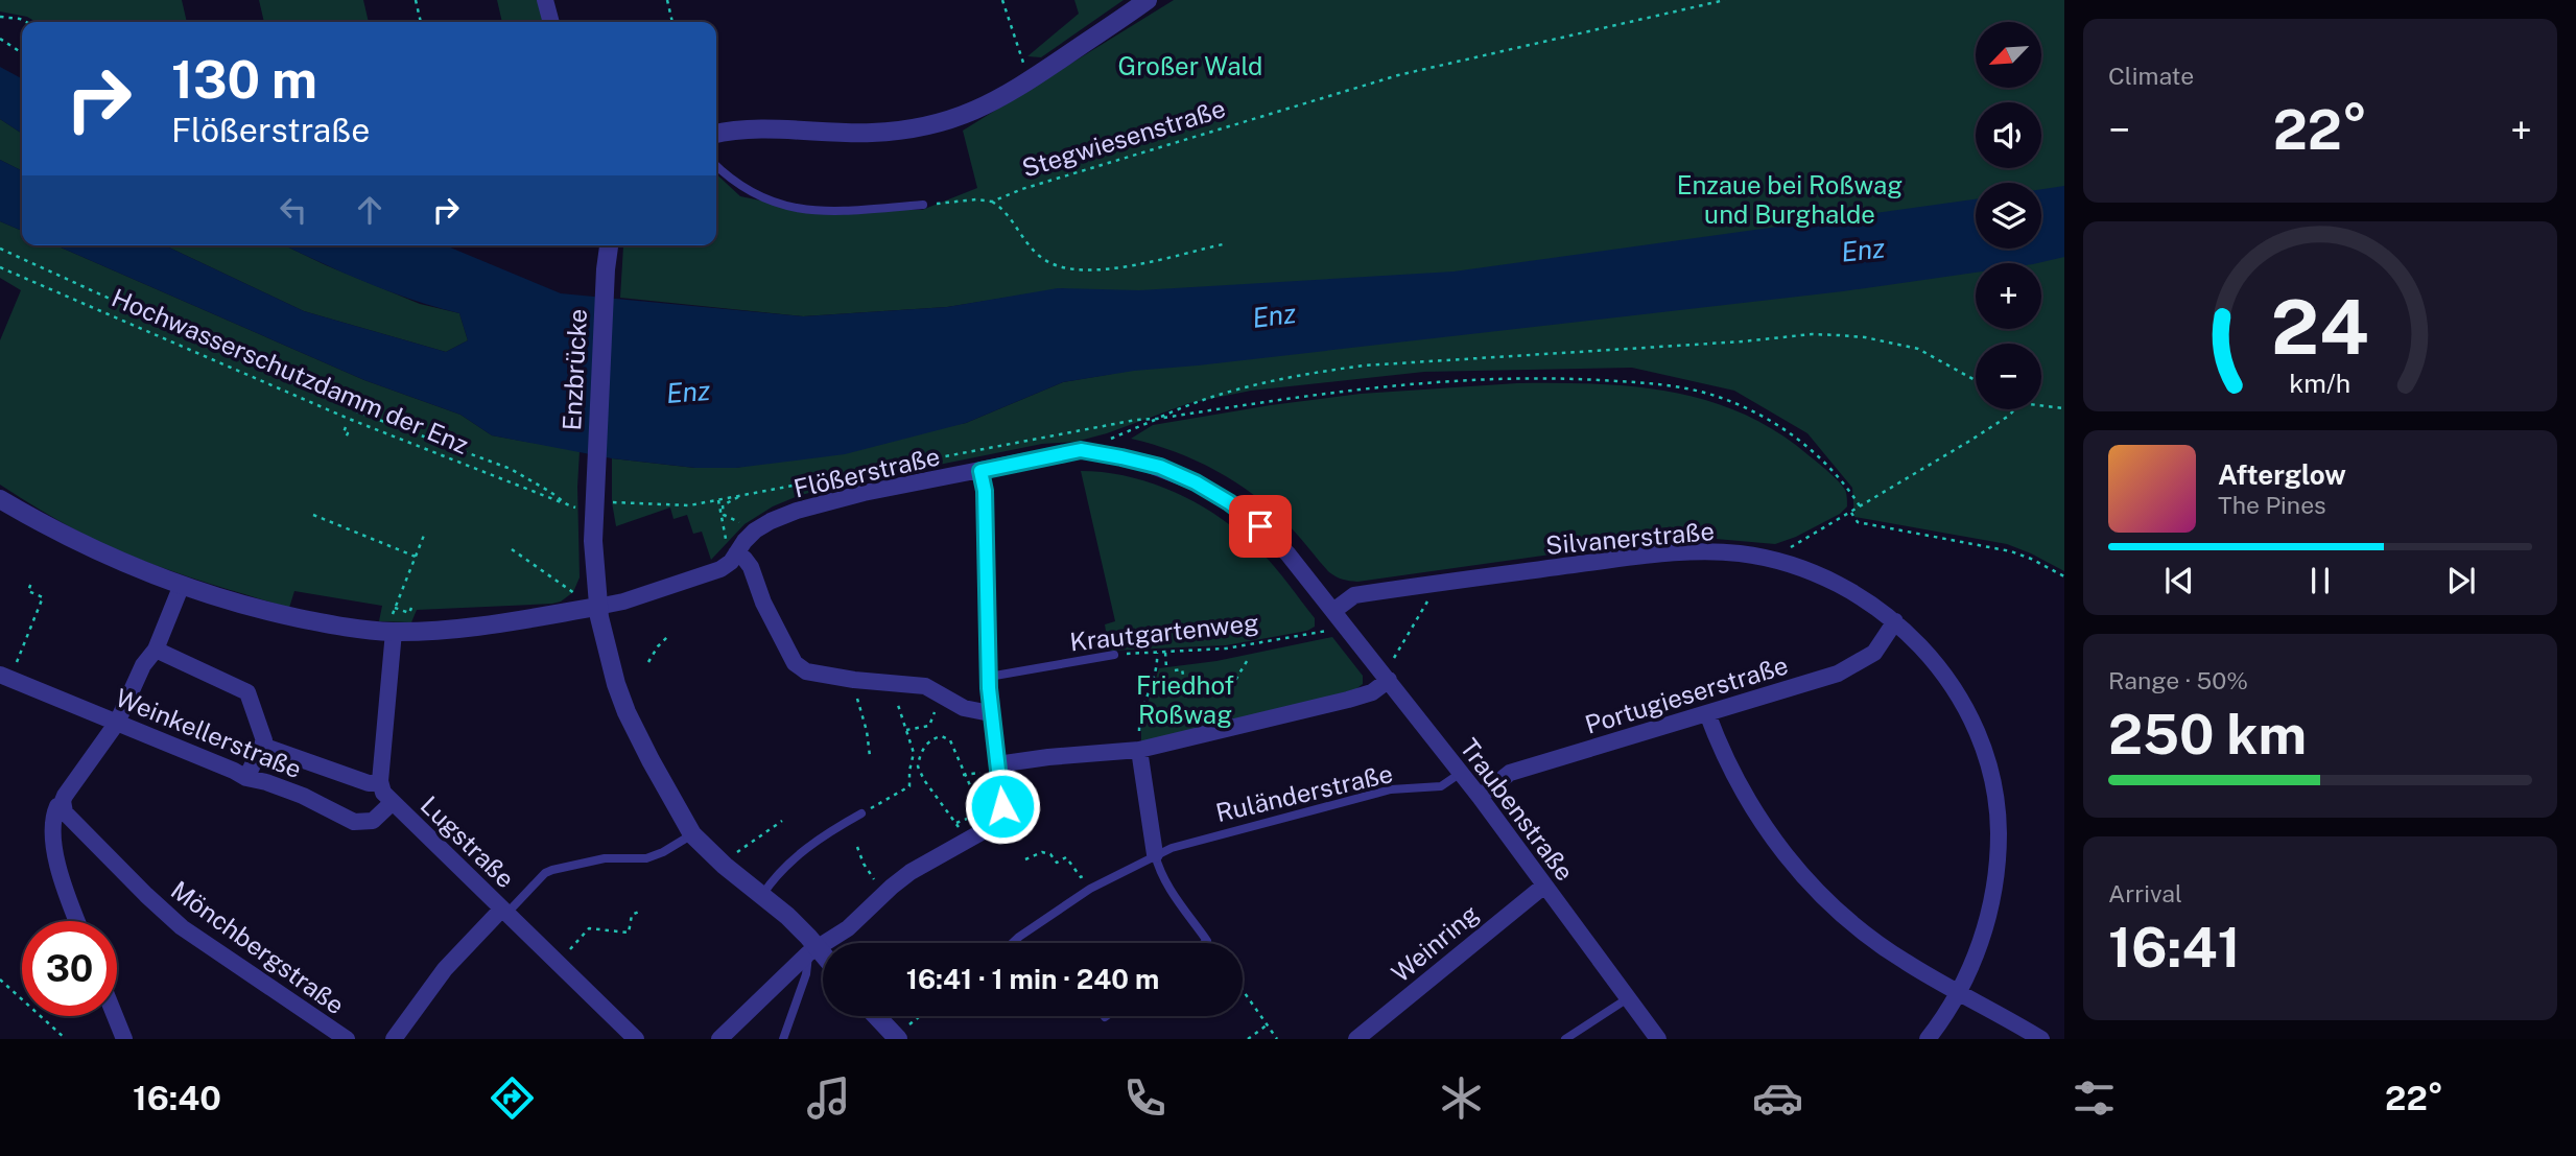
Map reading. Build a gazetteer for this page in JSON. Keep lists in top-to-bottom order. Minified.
{"streets":{"street":["Enzbrücke","Flößerstraße","Silvanerstraße","Portugieserstraße","Weinkellerstraße","Traubenstraße","Lugstraße","Weinring","Mönchbergstraße"],"lane":["Krautgartenweg","Ruländerstraße"],"path":["Stegwiesenstraße","Hochwasserschutzdamm der Enz"]},"crossings":[["Enzbrücke","Flößerstraße"],["Flößerstraße","Silvanerstraße"],["Flößerstraße","Krautgartenweg"],["Flößerstraße","Traubenstraße"],["Silvanerstraße","Krautgartenweg"],["Silvanerstraße","Portugieserstraße"],["Silvanerstraße","Traubenstraße"],["Krautgartenweg","Traubenstraße"],["Portugieserstraße","Traubenstraße"],["Weinkellerstraße","Lugstraße"],["Ruländerstraße","Traubenstraße"],["Traubenstraße","Weinring"]],"water":["Enz"],"parks":["Großer Wald","Enzaue bei Roßwag und Burghalde","Friedhof Roßwag"],"north":"bottom left","page":{"tile":["Climate",["Range · 50%","250 km"],["Arrival","16:41"]],"map_buttons":["+","−"],"turn":["130 m","Flößerstraße"],"heat":["−","22°","+"],"song":["Afterglow","The Pines"],"limit":"30","trip":"16:41 · 1 min · 240 m","tabs":["16:40","22°"],"gauge":["24","km/h"]}}
